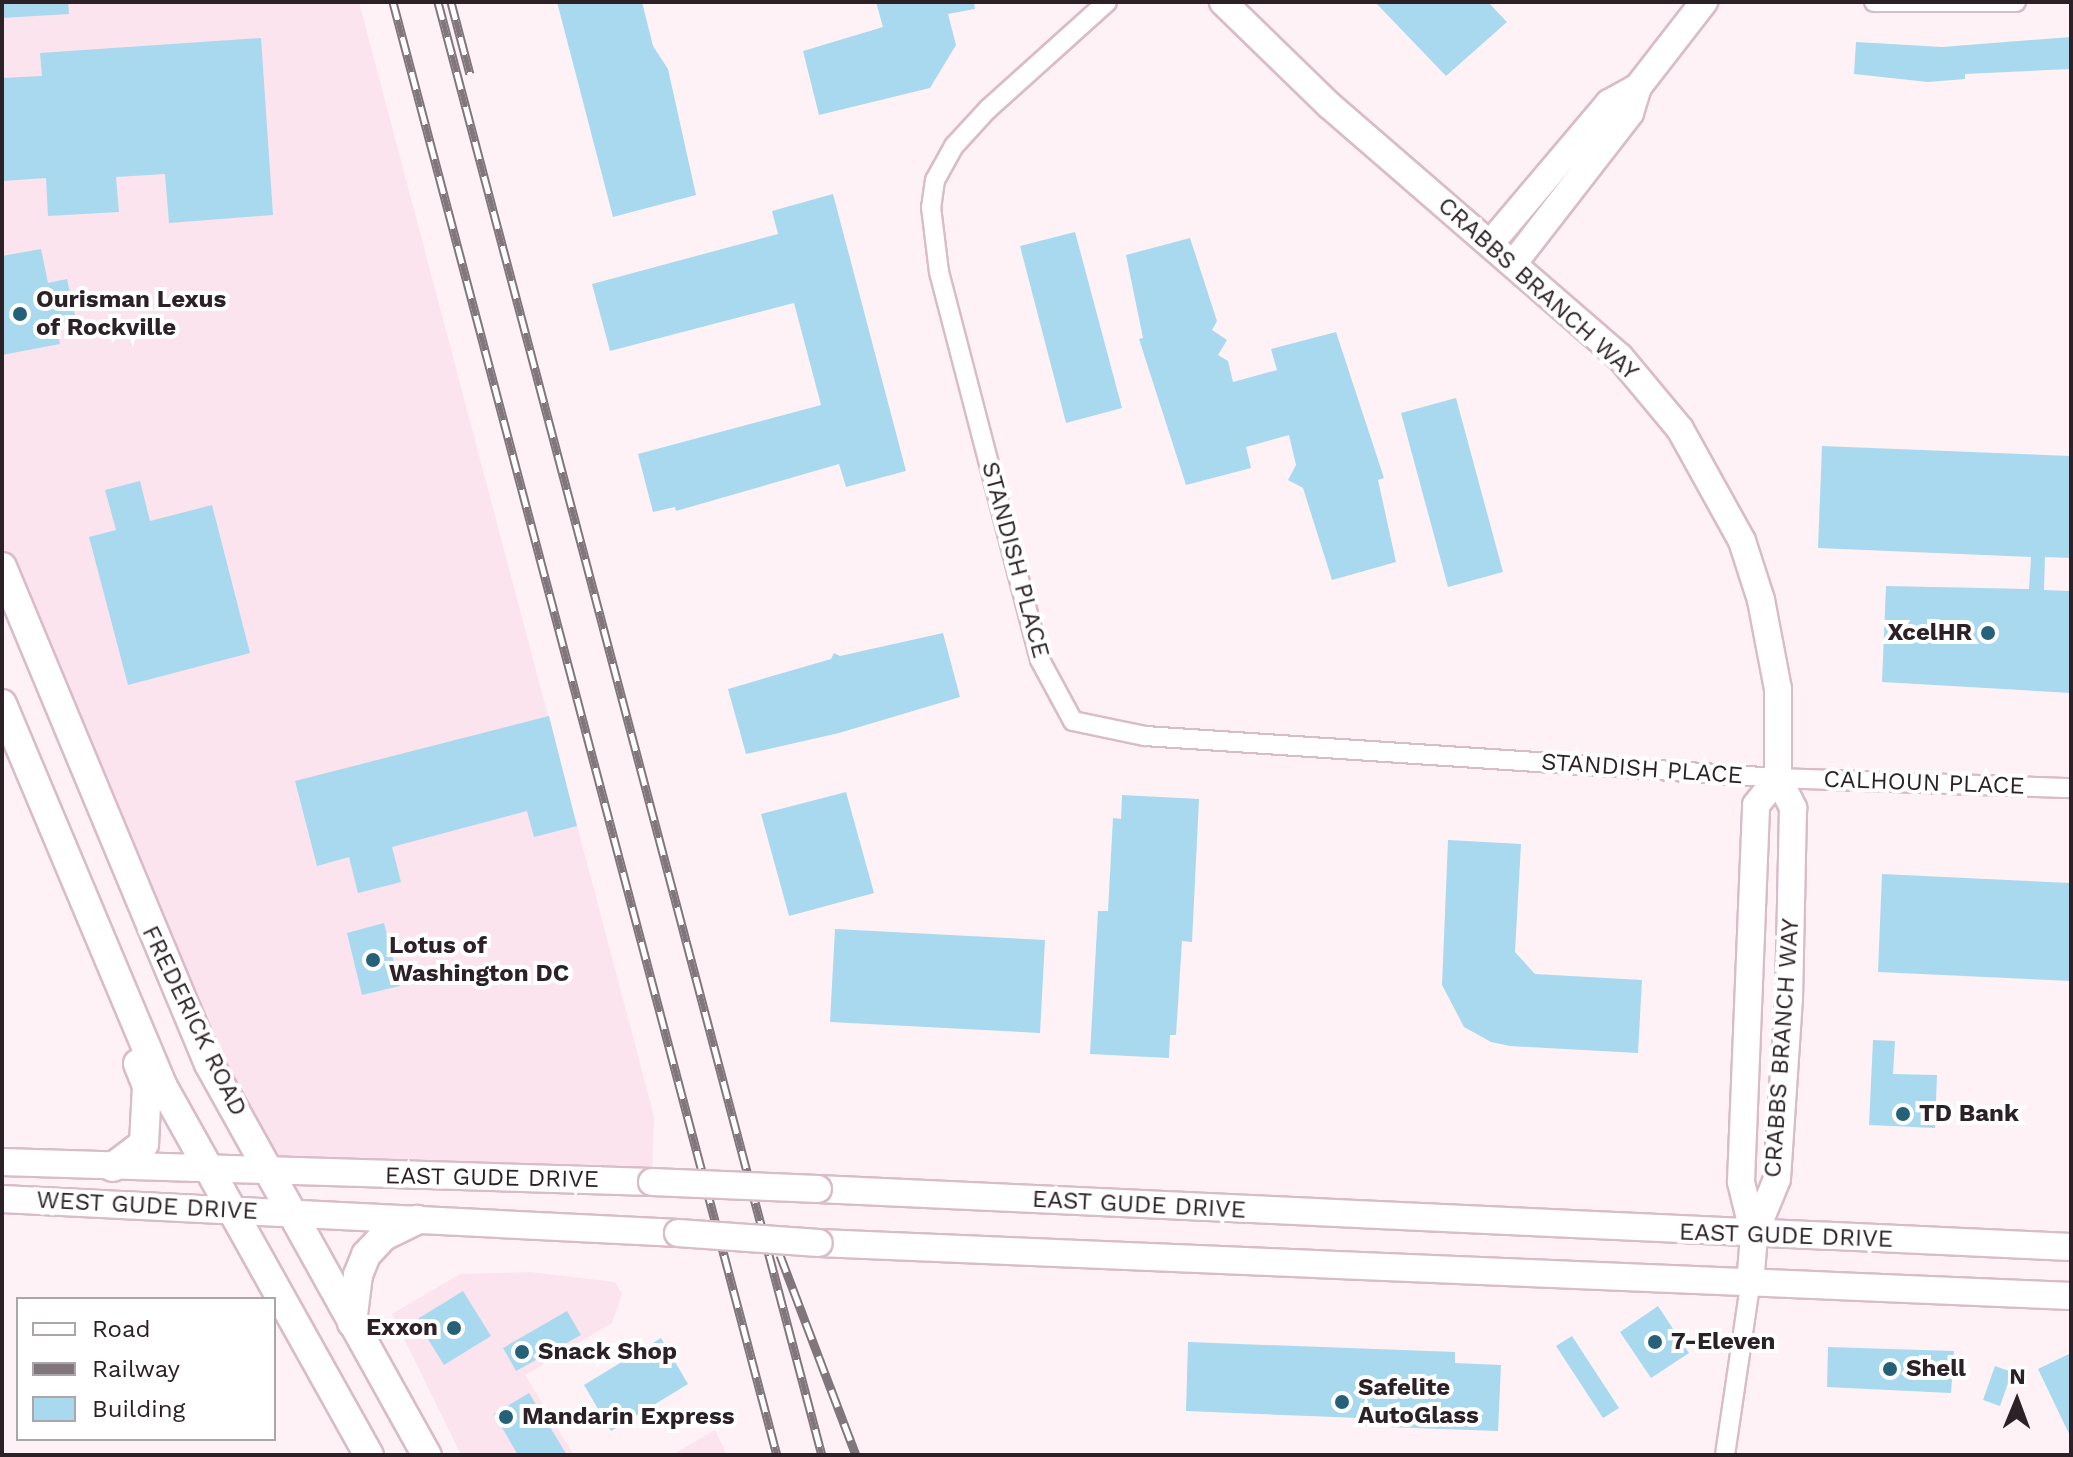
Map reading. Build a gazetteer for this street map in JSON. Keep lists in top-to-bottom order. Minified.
{"streets":{"main road":["CRABBS BRANCH WAY","FREDERICK ROAD","EAST GUDE DRIVE","WEST GUDE DRIVE"],"street":["STANDISH PLACE","CALHOUN PLACE"]},"crossings":[["CRABBS BRANCH WAY","STANDISH PLACE"],["CRABBS BRANCH WAY","CALHOUN PLACE"],["CRABBS BRANCH WAY","EAST GUDE DRIVE"],["STANDISH PLACE","CALHOUN PLACE"],["FREDERICK ROAD","EAST GUDE DRIVE"],["FREDERICK ROAD","WEST GUDE DRIVE"],["EAST GUDE DRIVE","WEST GUDE DRIVE"]],"places":["Ourisman Lexus of Rockville","XcelHR","Lotus of Washington DC","TD Bank","Exxon","7-Eleven","Snack Shop","Shell","Safelite AutoGlass","Mandarin Express"],"legend":["Road","Railway","Building"],"north":"top"}
